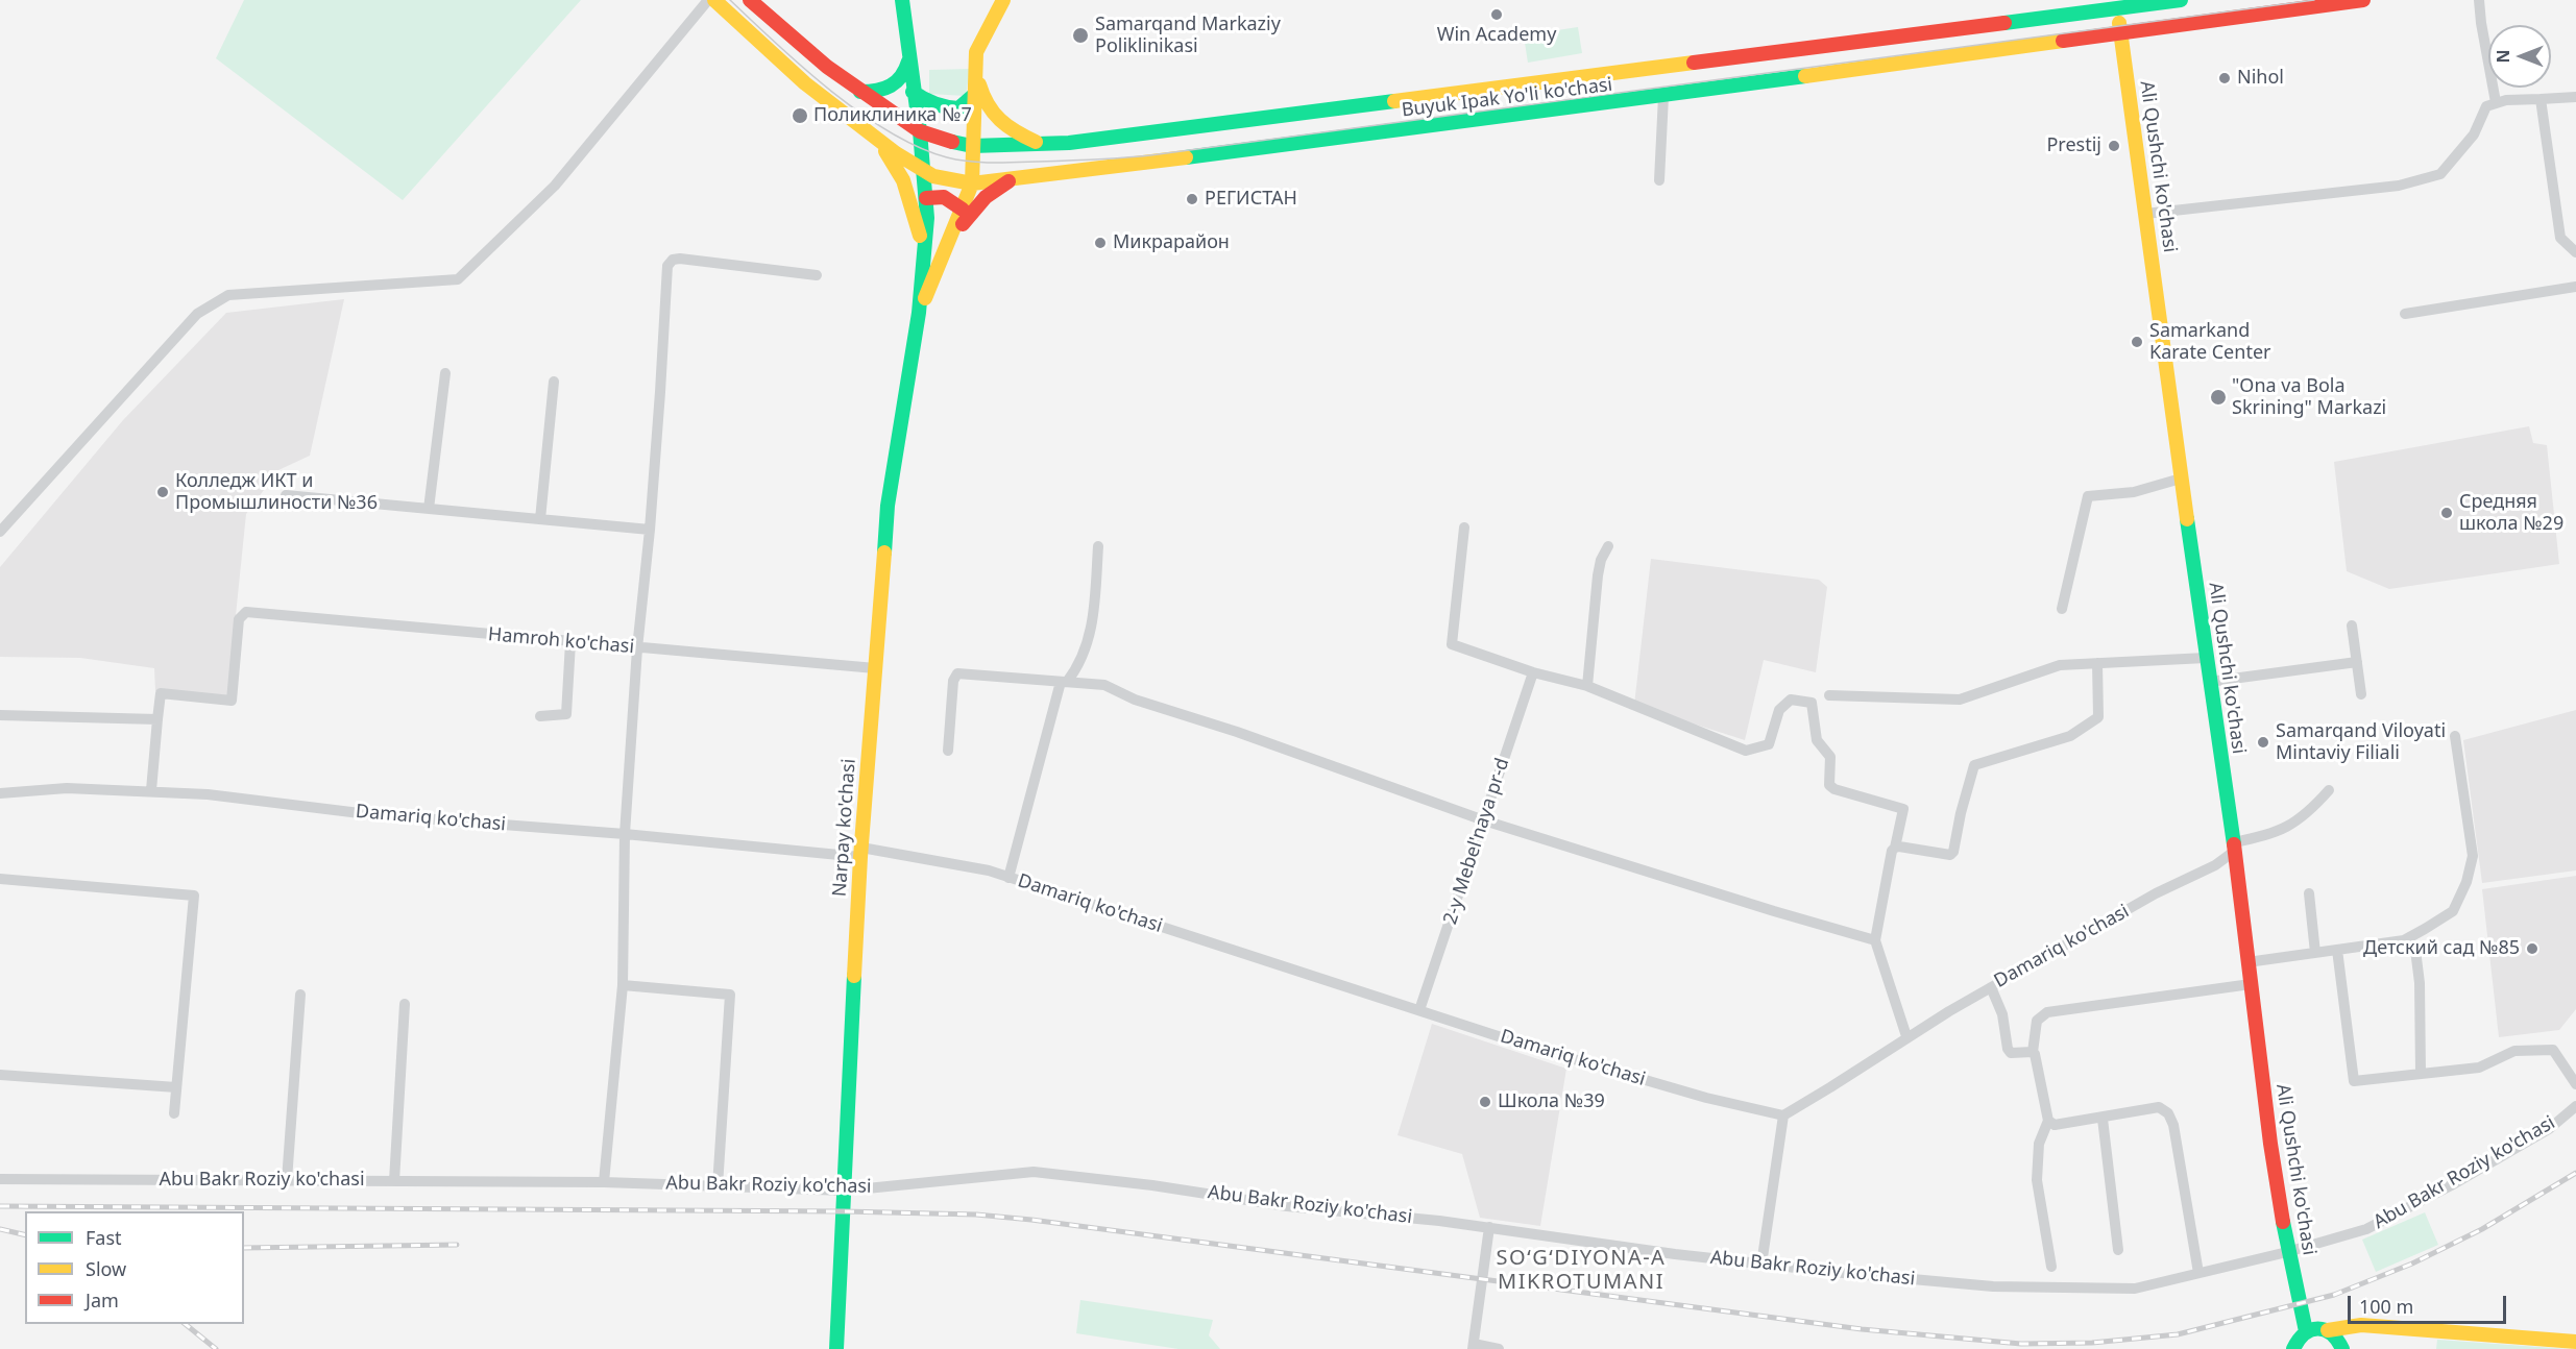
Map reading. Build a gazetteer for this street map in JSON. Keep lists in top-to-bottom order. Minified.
{"streets":{"main road":["Buyuk Ipak Yo'li ko'chasi","Ali Qushchi ko'chasi","Narpay ko'chasi"],"street":["Hamroh ko'chasi","Damariq ko'chasi","2-y Mebel'naya pr-d","Abu Bakr Roziy ko'chasi"]},"crossings":[["Buyuk Ipak Yo'li ko'chasi","Ali Qushchi ko'chasi"],["Buyuk Ipak Yo'li ko'chasi","Narpay ko'chasi"],["Ali Qushchi ko'chasi","Damariq ko'chasi"],["Ali Qushchi ko'chasi","Abu Bakr Roziy ko'chasi"],["Hamroh ko'chasi","Narpay ko'chasi"],["Damariq ko'chasi","Narpay ko'chasi"],["Damariq ko'chasi","2-y Mebel'naya pr-d"],["Narpay ko'chasi","Abu Bakr Roziy ko'chasi"]],"districts":["SO‘G‘DIYONA-А MIKROTUMANI"],"places":["Win Academy","Samarqand Markaziy Poliklinikasi","Nihol","Поликлиника №7","Prestij","РЕГИСТАН","Микрарайон","Samarkand Karate Center","\"Ona va Bola Skrining\" Markazi","Колледж ИКТ и Промышлиности №36","Средняя школа №29","Samarqand Viloyati Mintaviy Filiali","Детский сад №85","Школа №39"],"legend":["Fast","Slow","Jam"],"scale_bar":"100 m","north":"left"}
